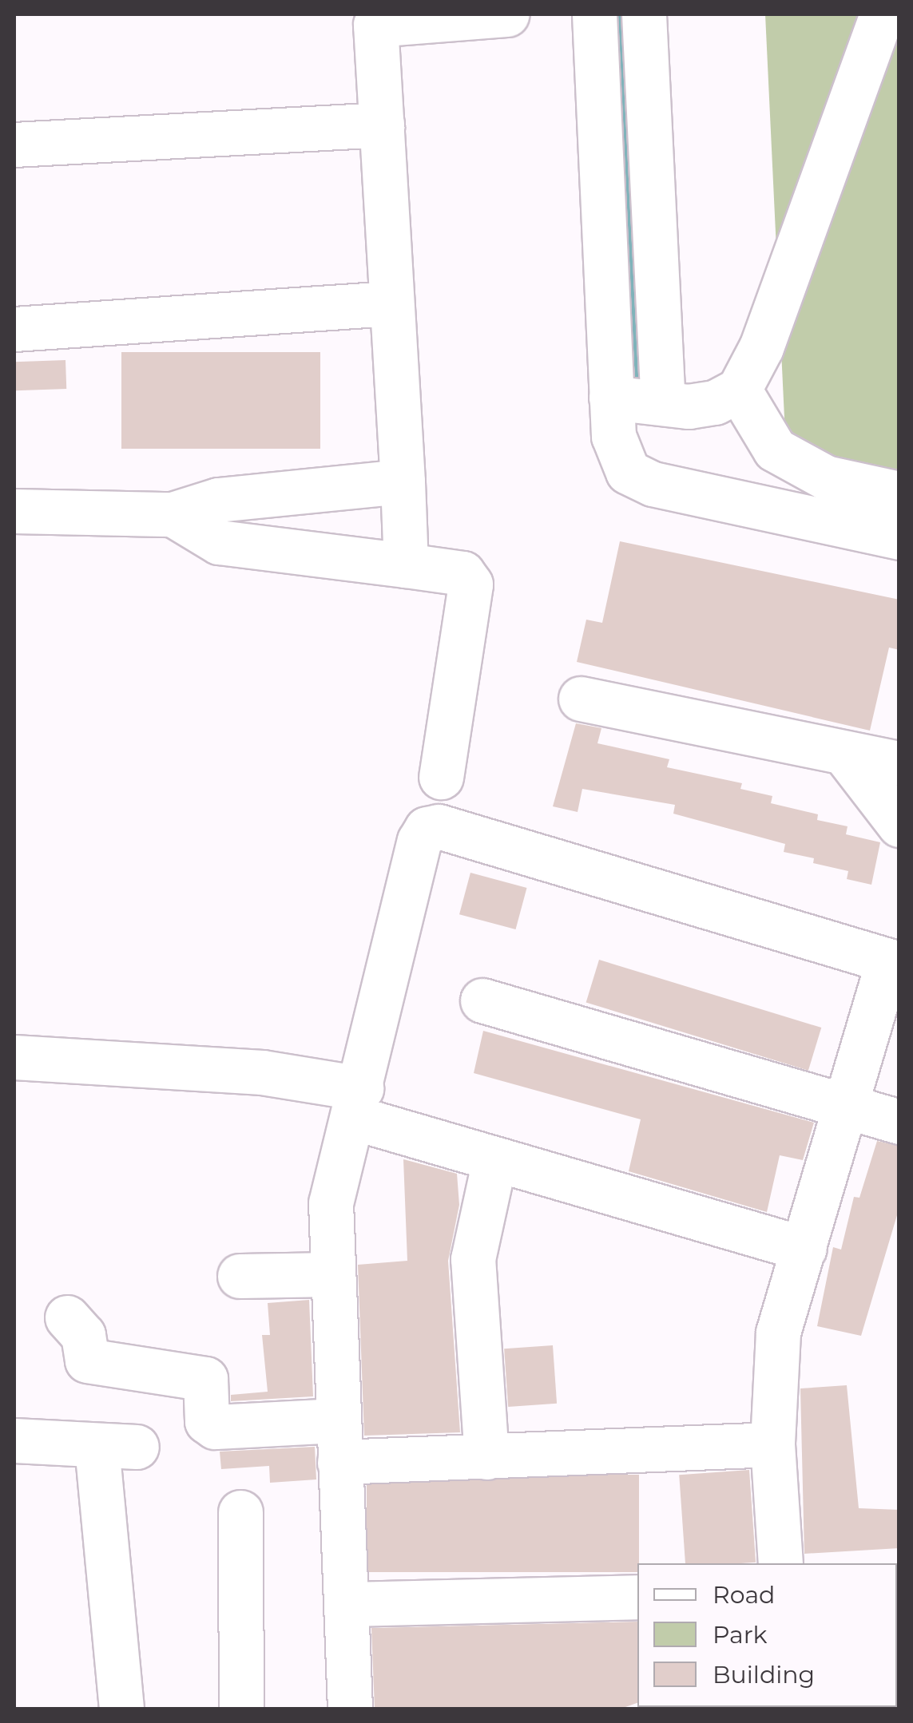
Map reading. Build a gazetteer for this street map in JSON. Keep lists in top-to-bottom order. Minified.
{"legend":["Road","Park","Building"]}
